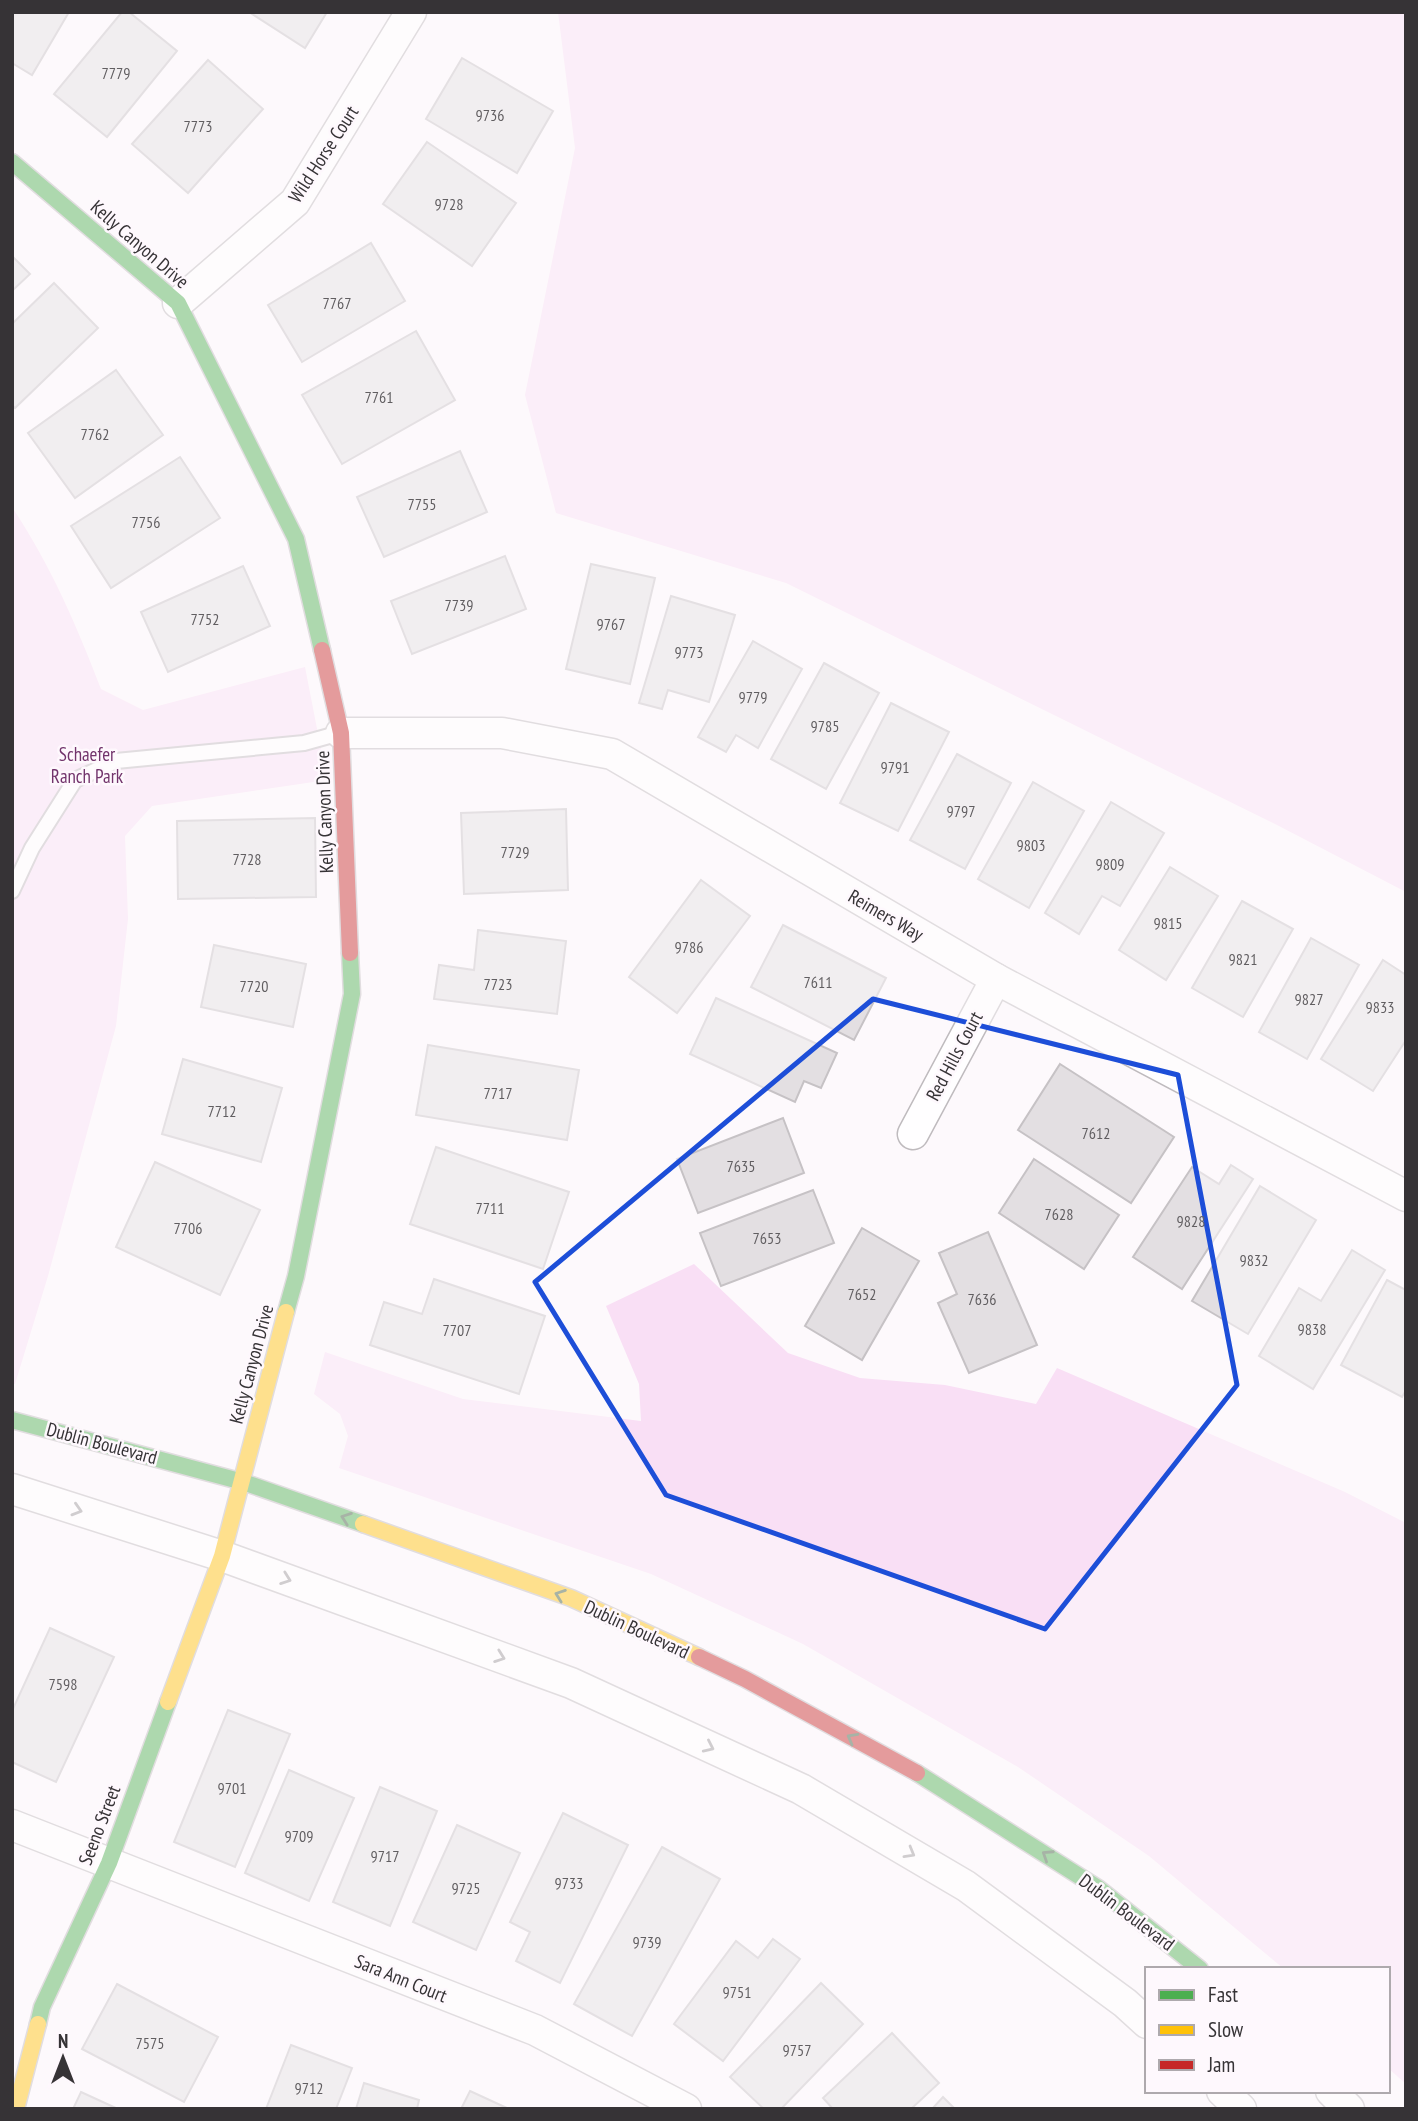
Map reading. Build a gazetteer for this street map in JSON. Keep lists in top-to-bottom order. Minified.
{"streets":{"street":["Wild Horse Court","Kelly Canyon Drive","Reimers Way","Red Hills Court","Dublin Boulevard","Seeno Street","Sara Ann Court"]},"crossings":[["Wild Horse Court","Kelly Canyon Drive"],["Kelly Canyon Drive","Reimers Way"],["Kelly Canyon Drive","Dublin Boulevard"],["Kelly Canyon Drive","Seeno Street"],["Reimers Way","Red Hills Court"],["Seeno Street","Sara Ann Court"]],"parks":["Schaefer Ranch Park"],"house_numbers":["7779","9736","7773","9728","7767","7761","7762","7755","7756","7739","7752","9767","9773","9779","9785","9791","9797","9803","7729","7728","9809","9815","9786","9821","7611","7723","7720","9827","9833","7717","7712","7612","7635","7711","7628","9828","7706","7653","9832","7652","7636","9838","7707","7598","9701","9709","9717","9733","9725","9739","9751","7575","9757","9712"],"legend":["Fast","Slow","Jam"],"north":"top"}
